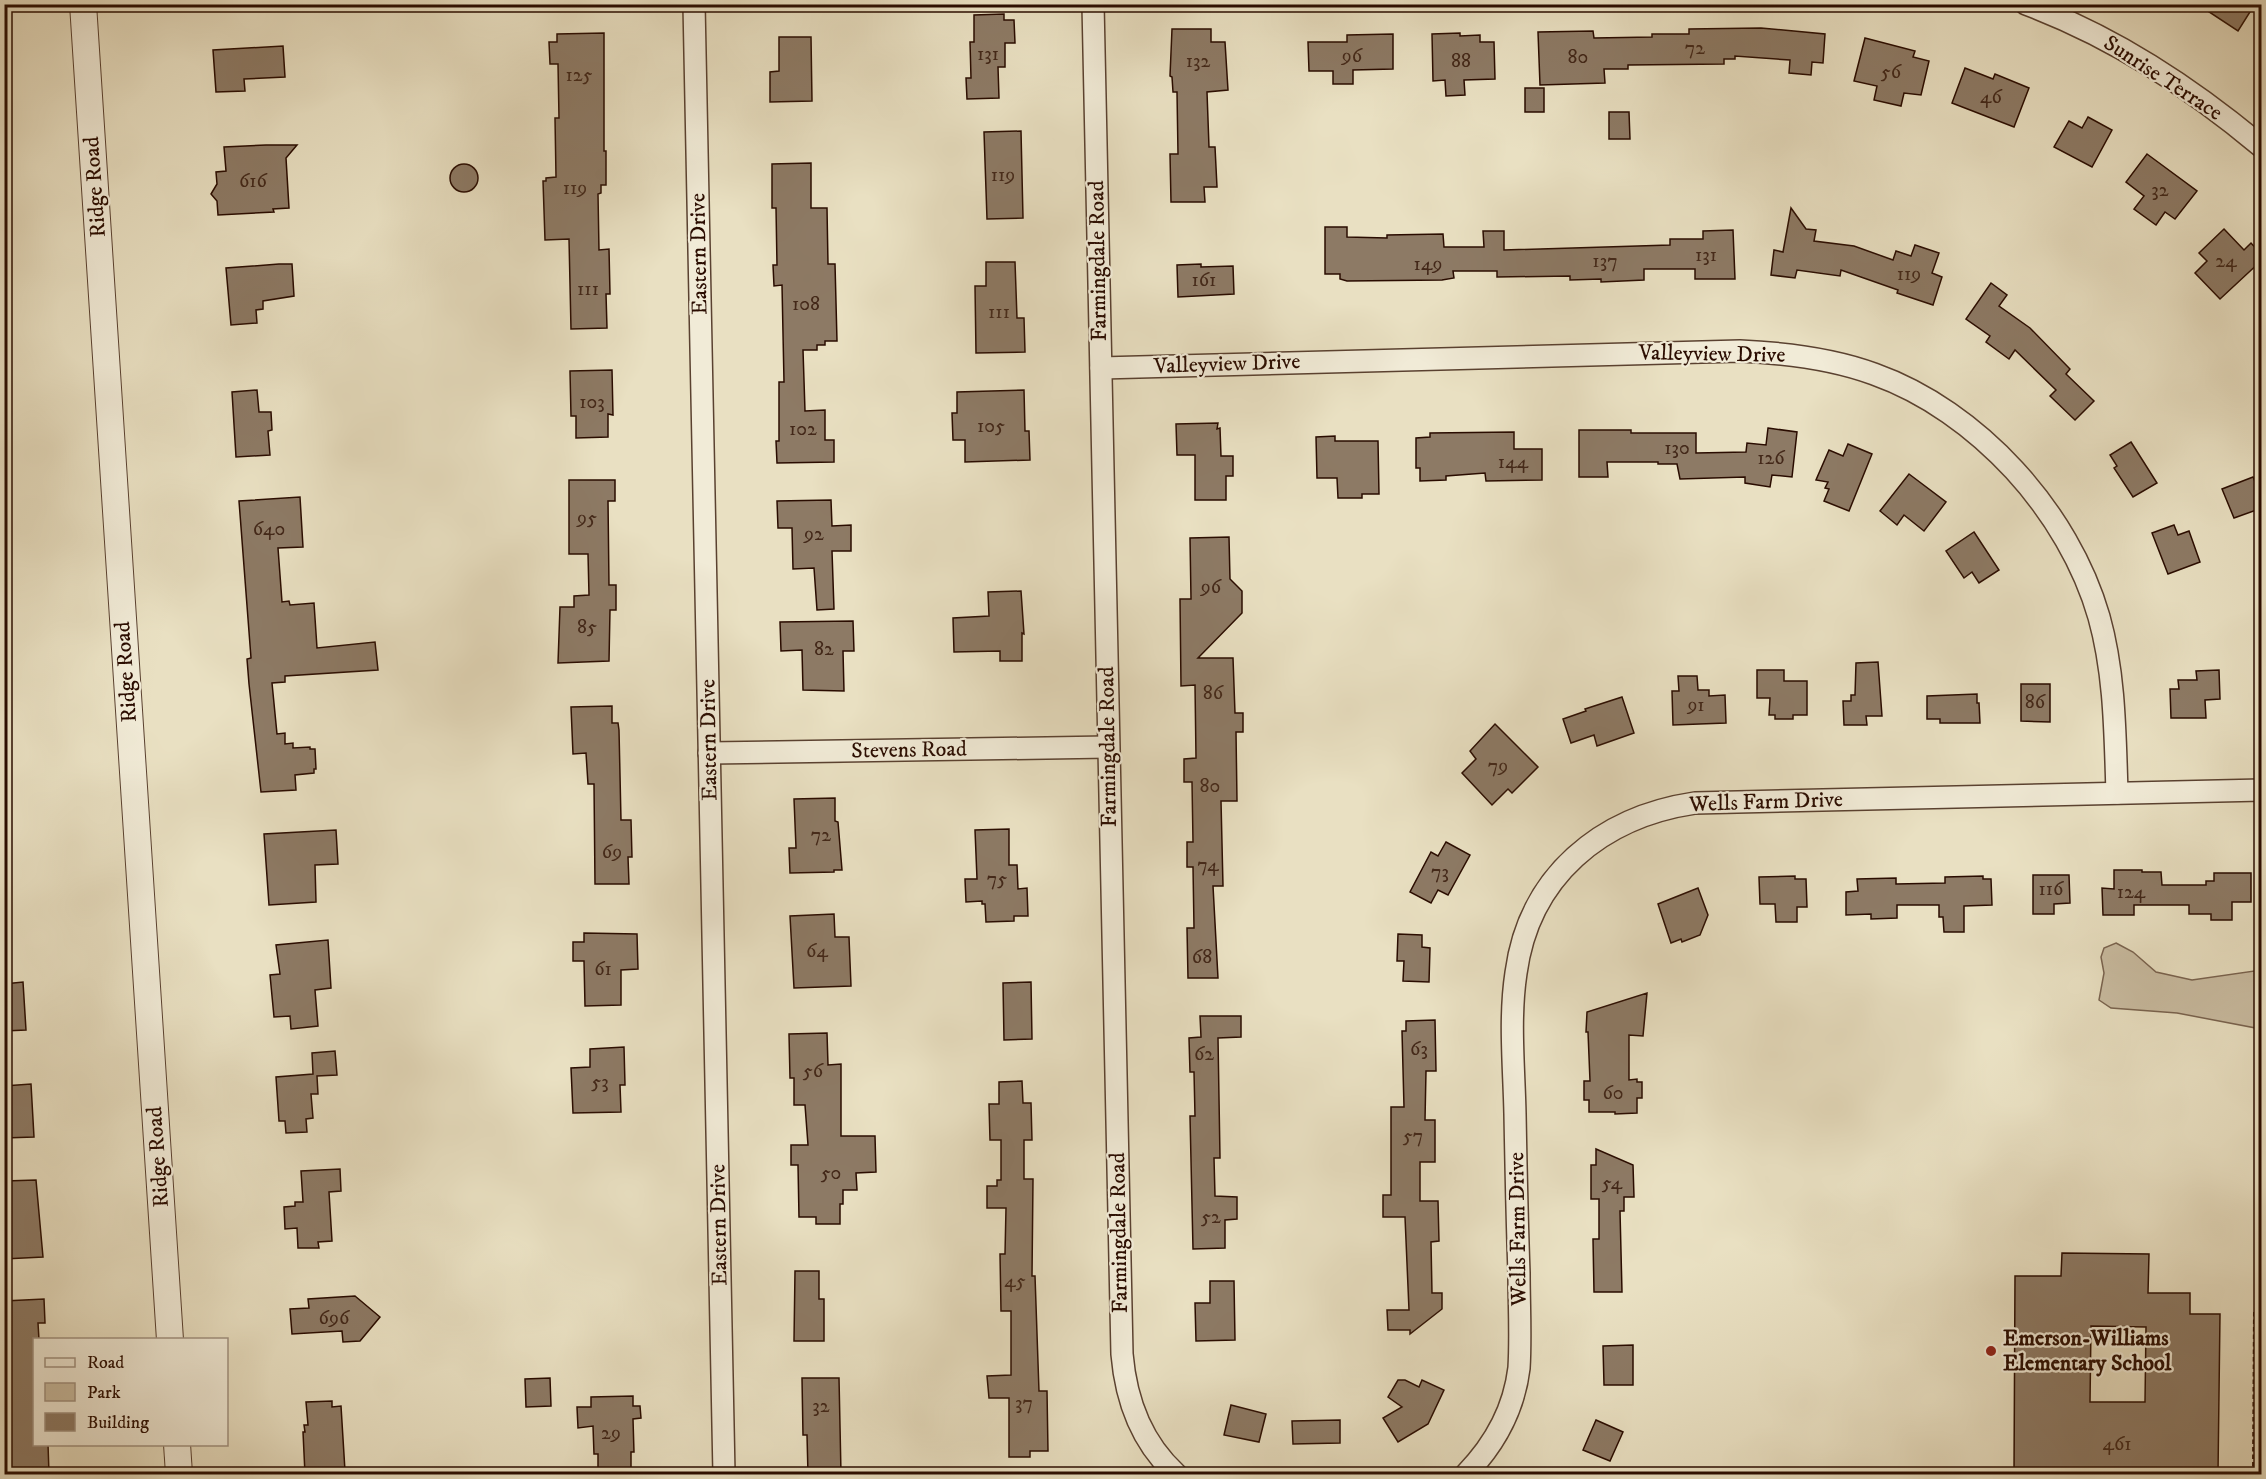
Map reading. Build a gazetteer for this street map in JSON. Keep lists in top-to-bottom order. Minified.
{"streets":{"street":["Sunrise Terrace","Ridge Road","Eastern Drive","Farmingdale Road","Valleyview Drive","Stevens Road","Wells Farm Drive"]},"crossings":[["Eastern Drive","Stevens Road"],["Farmingdale Road","Valleyview Drive"],["Farmingdale Road","Stevens Road"],["Valleyview Drive","Wells Farm Drive"]],"places":["Emerson-Williams Elementary School"],"house_numbers":["72","131","96","80","132","88","56","125","46","119","616","119","32","131","137","24","149","119","161","111","108","111","103","105","102","130","126","144","95","640","92","96","85","82","86","86","91","79","80","72","69","74","73","75","116","124","64","68","61","63","62","56","53","60","57","50","54","52","45","696","37","32","29","461"],"legend":["Road","Park","Building"]}
